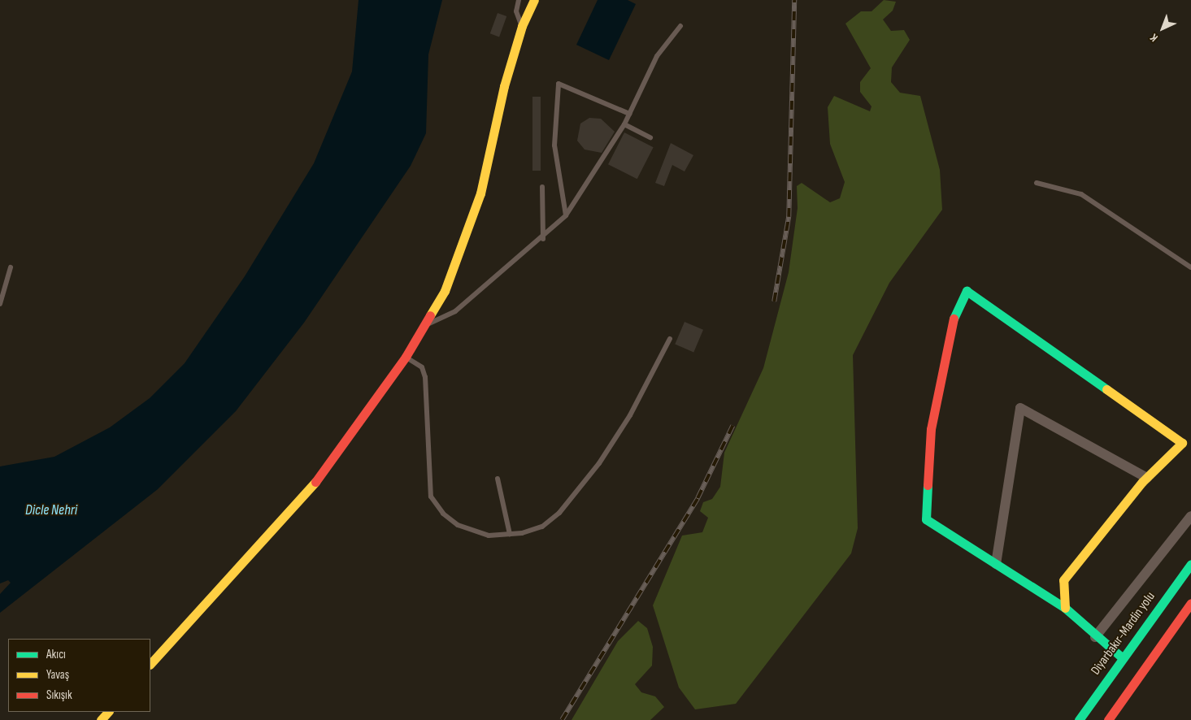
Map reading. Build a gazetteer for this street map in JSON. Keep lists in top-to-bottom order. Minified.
{"streets":{"main road":["Diyarbakır-Mardin yolu"]},"water":["Dicle Nehri"],"legend":["Akıcı","Yavaş","Sıkışık"],"north":"bottom left"}
